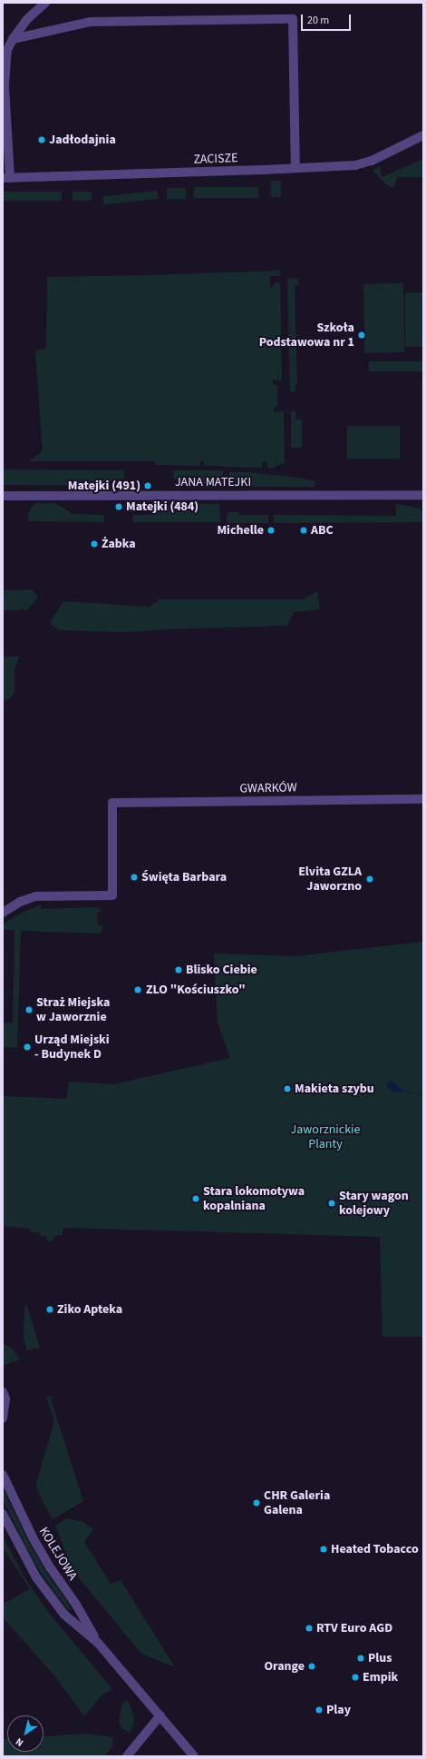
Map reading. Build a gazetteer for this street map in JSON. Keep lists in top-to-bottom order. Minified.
{"streets":{"street":["ZACISZE","JANA MATEJKI","GWARKÓW","KOLEJOWA"]},"parks":["Jaworznickie Planty"],"places":["Jadłodajnia","Szkoła Podstawowa nr 1","Matejki (491)","Matejki (484)","Michelle","ABC","Żabka","Święta Barbara","Elvita GZLA Jaworzno","Blisko Ciebie","ZLO \"Kościuszko\"","Straż Miejska w Jaworznie","Urząd Miejski - Budynek D","Makieta szybu","Stara lokomotywa kopalniana","Stary wagon kolejowy","Ziko Apteka","CHR Galeria Galena","Heated Tobacco","RTV Euro AGD","Plus","Orange","Empik","Play"],"scale_bar":"20 m","north":"bottom left"}
